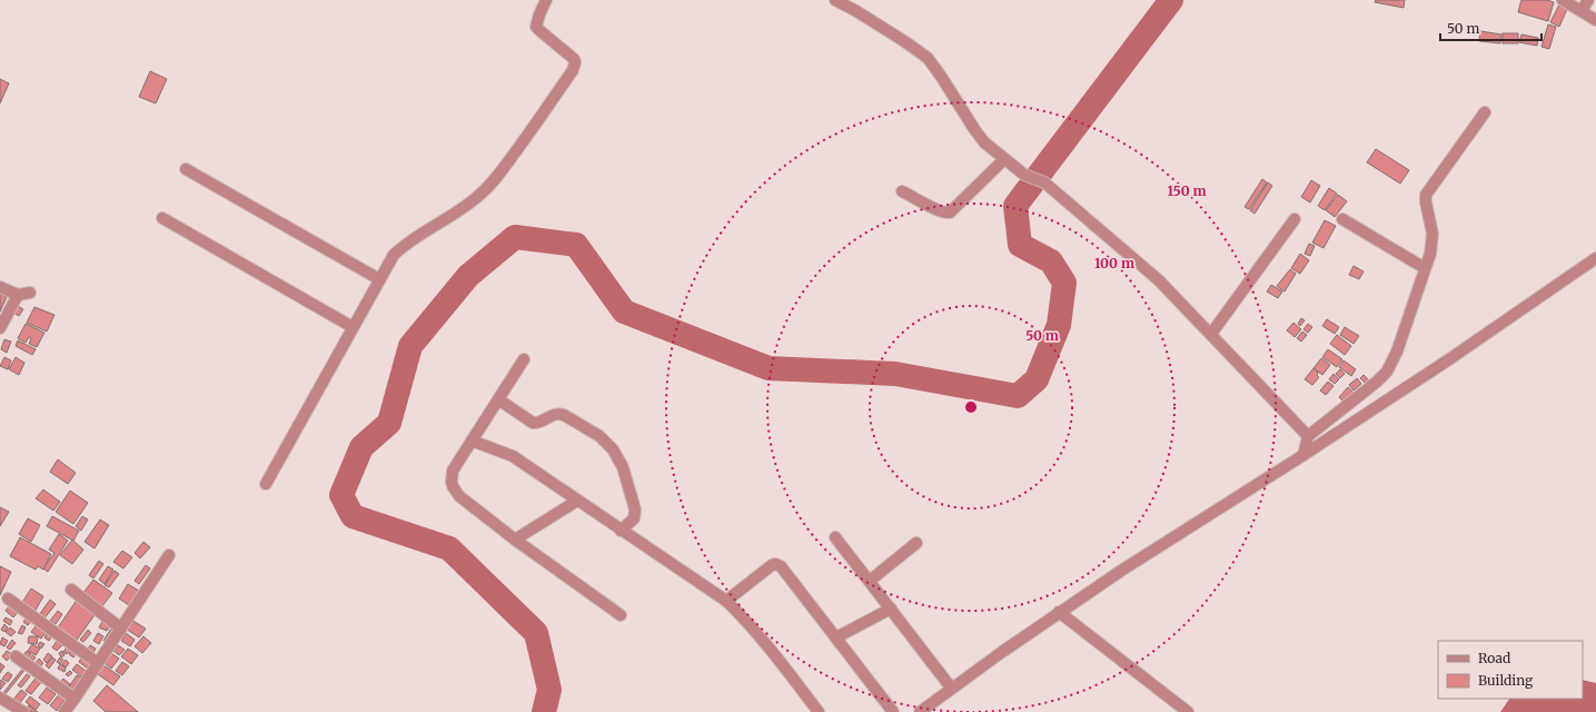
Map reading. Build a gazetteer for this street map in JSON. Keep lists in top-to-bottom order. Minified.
{"legend":["Road","Building"],"scale_bar":"50 m","rings":["150 m","100 m","50 m"]}
